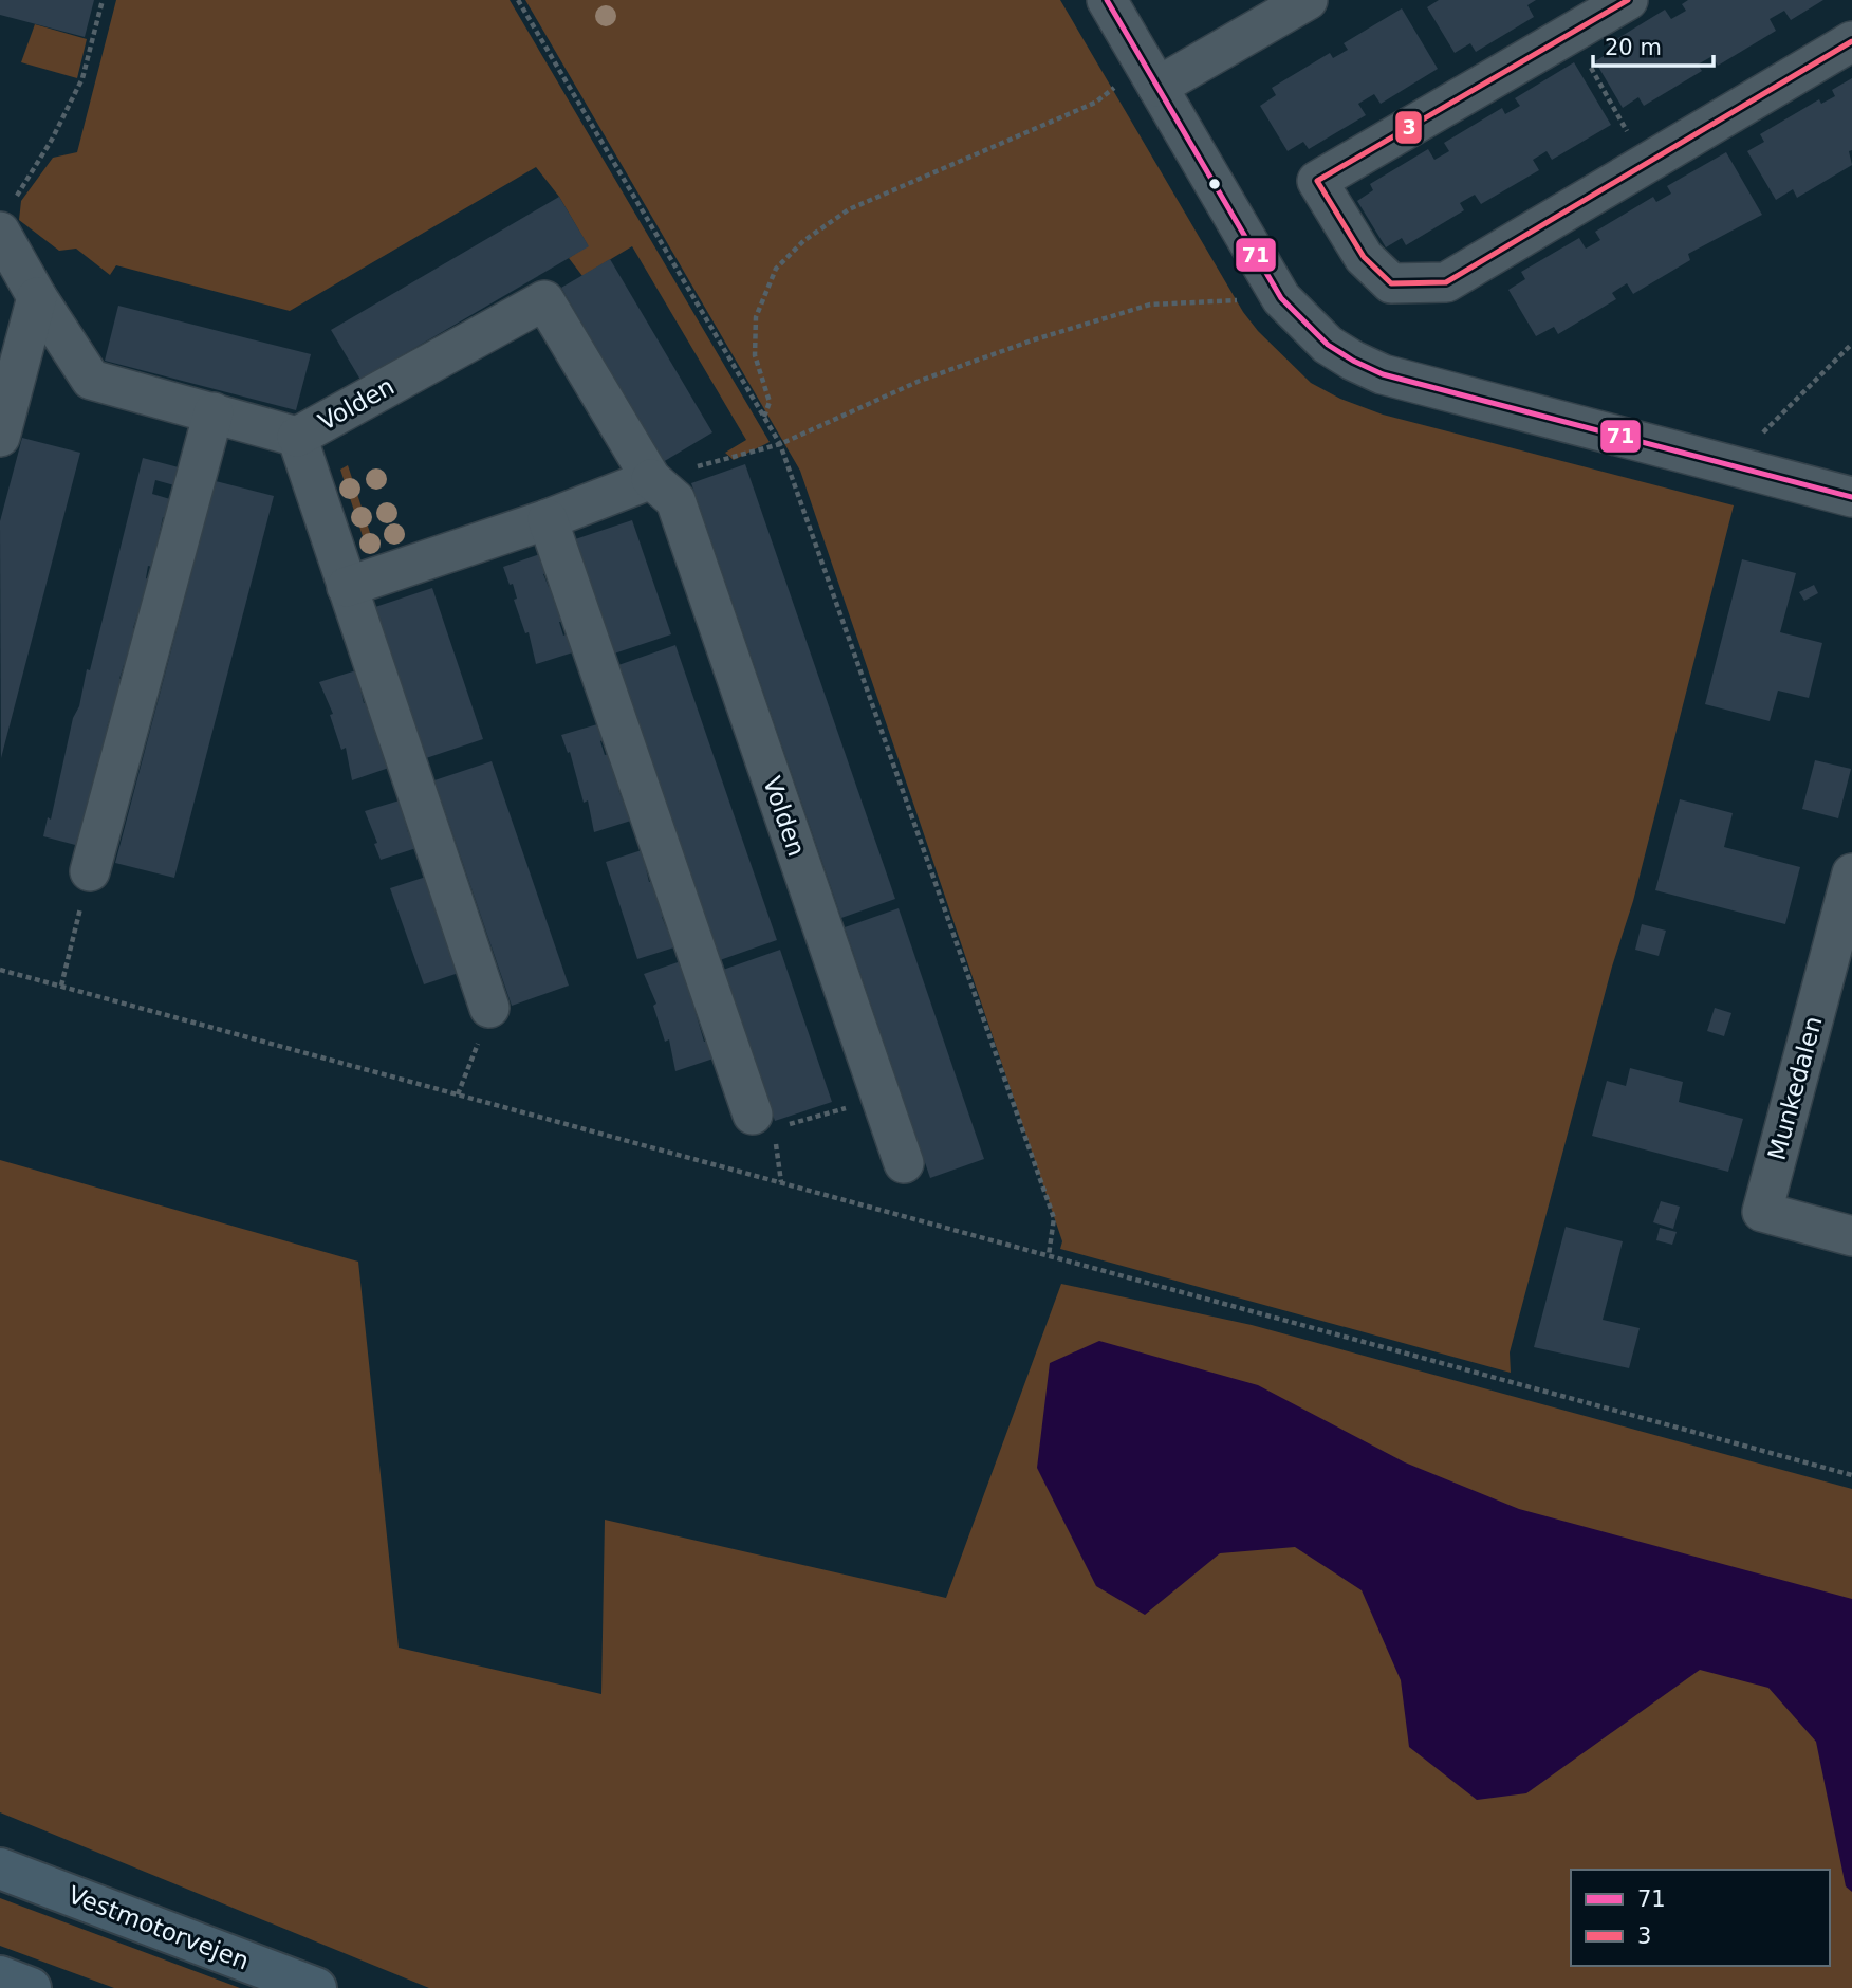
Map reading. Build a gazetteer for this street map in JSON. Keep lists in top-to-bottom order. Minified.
{"streets":{"highway":["Vestmotorvejen"],"street":["Volden","Munkedalen"]},"lines":["transit line 71","transit line 3"],"legend":["71","3"],"scale_bar":"20 m"}
